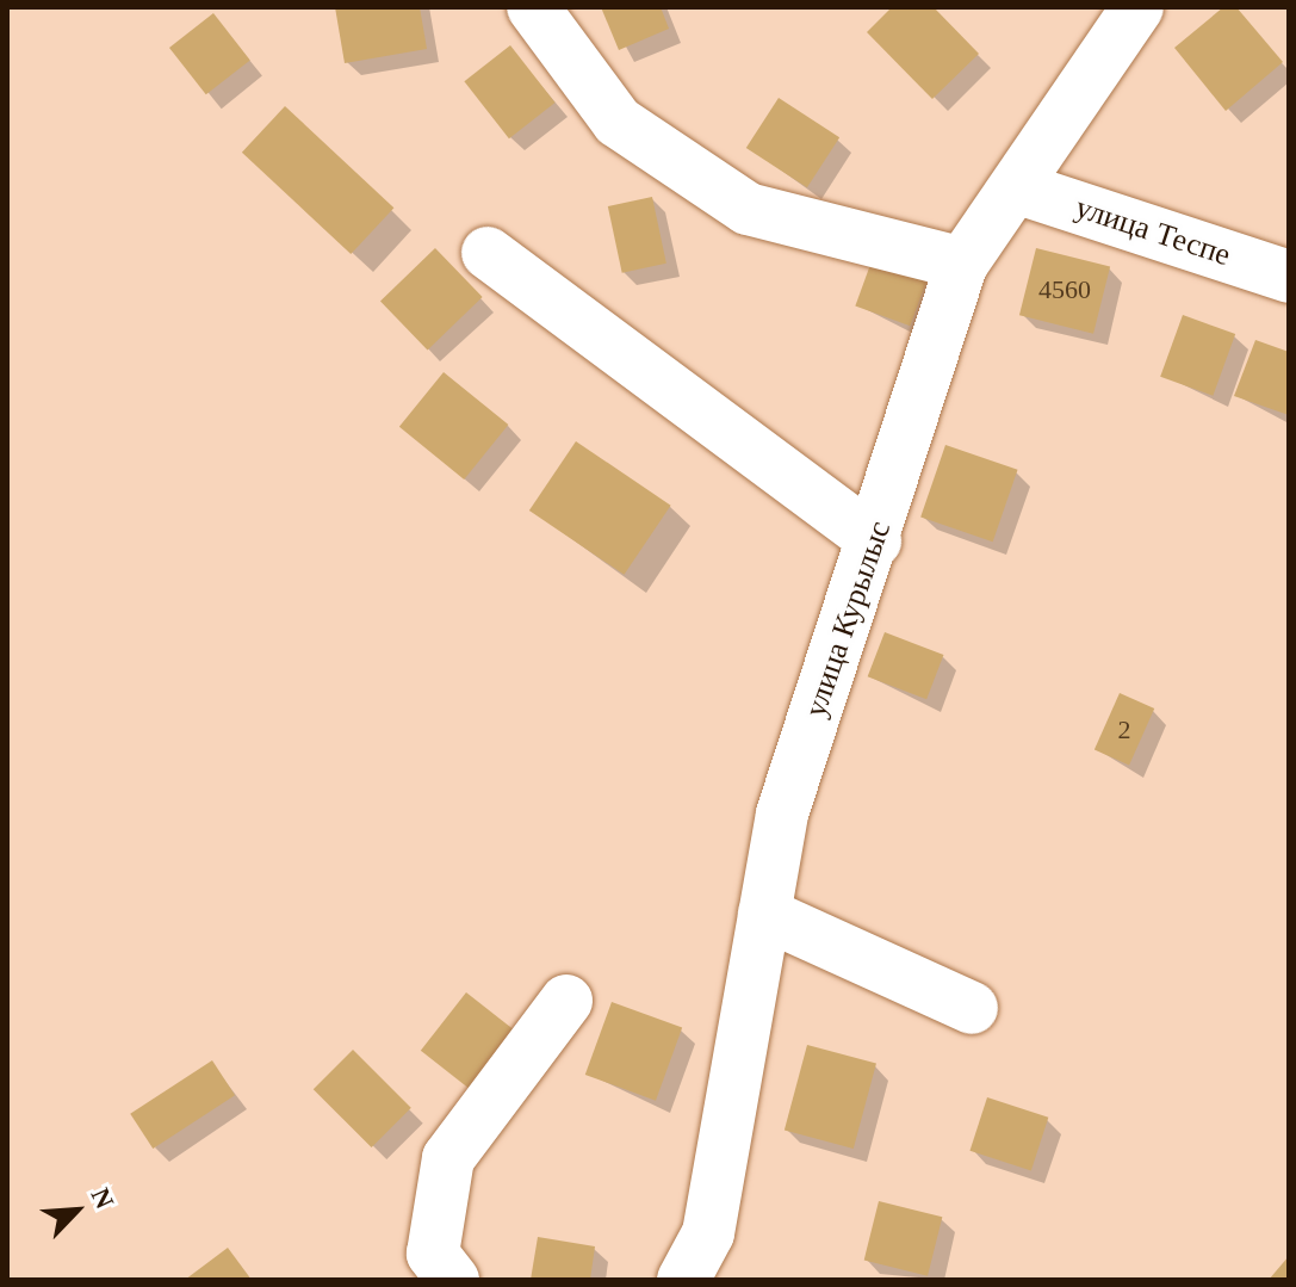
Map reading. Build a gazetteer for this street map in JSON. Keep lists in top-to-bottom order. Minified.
{"streets":{"street":["улица Теспе","улица Курылыс"]},"crossings":[["улица Теспе","улица Курылыс"]],"house_numbers":["4560","2"],"north":"top right"}
